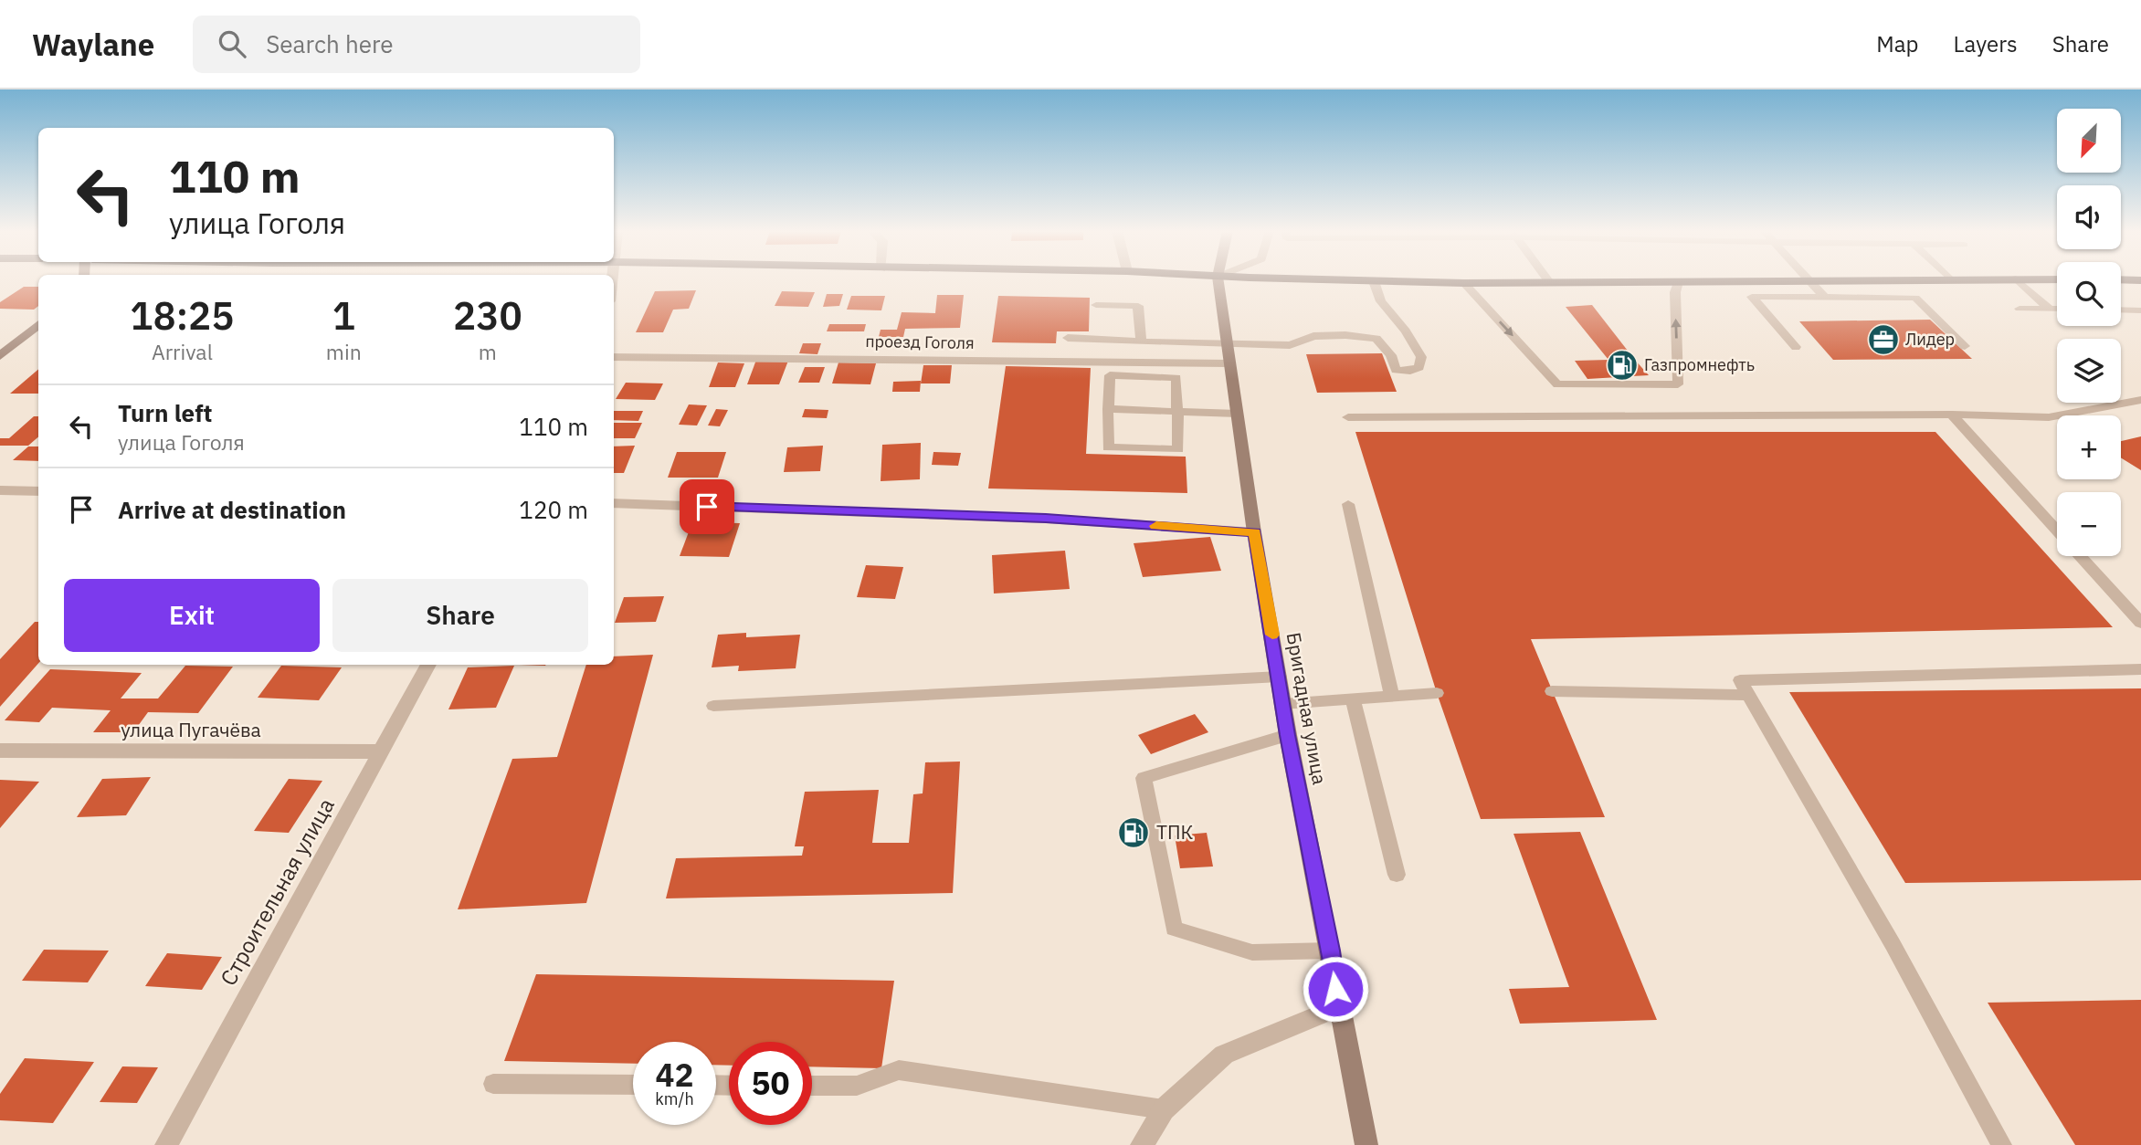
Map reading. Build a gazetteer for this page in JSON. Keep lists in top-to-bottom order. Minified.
{"streets":{"main road":["Бригадная улица"],"street":["проезд Гоголя","улица Пугачёва","Строительная улица"]},"crossings":[["проезд Гоголя","Бригадная улица"],["улица Пугачёва","Строительная улица"]],"places":{"office":["Лидер"],"fuel station":["Газпромнефть","ТПК"]},"north":"bottom left","page":{"header":"Waylane","search":"Search here","nav":["Map","Layers","Share"],"map_buttons":["+","−"],"turn":["110 m","улица Гоголя"],"eta":["18:25","Arrival","1","min","230","m"],"list":[{"name":"Turn left","note":"улица Гоголя","value":"110 m"},{"name":"Arrive at destination","value":"120 m"}],"buttons":["Exit","Share"],"speed":"42 km/h","limit":"50"}}
